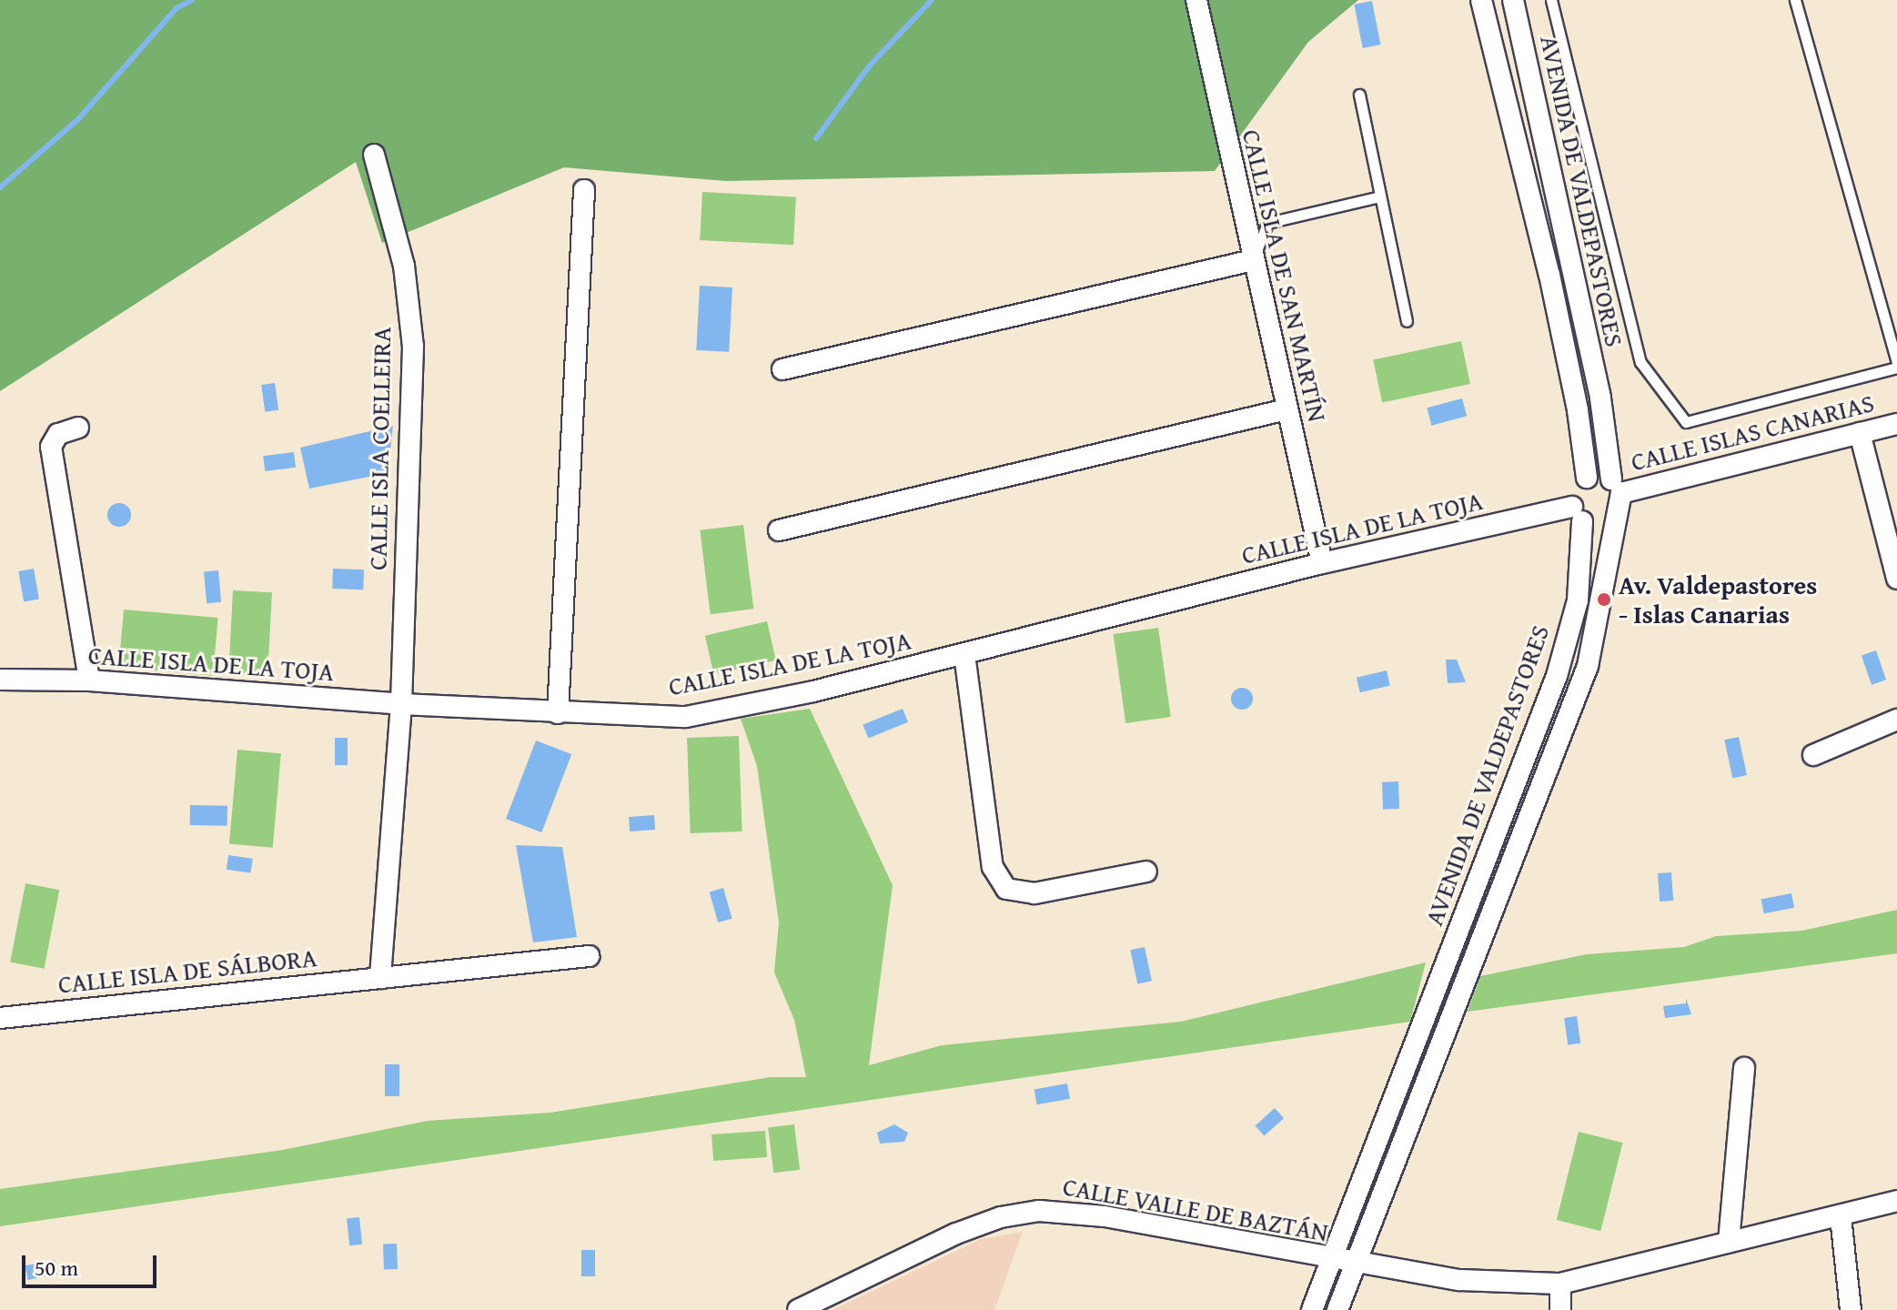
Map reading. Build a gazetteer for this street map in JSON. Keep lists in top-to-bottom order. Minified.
{"streets":{"street":["AVENIDA DE VALDEPASTORES","CALLE ISLA DE SAN MARTÍN","CALLE ISLAS CANARIAS","CALLE ISLA COELLEIRA","CALLE ISLA DE LA TOJA","CALLE ISLA DE SÁLBORA","CALLE VALLE DE BAZTÁN"]},"crossings":[["AVENIDA DE VALDEPASTORES","CALLE ISLAS CANARIAS"],["AVENIDA DE VALDEPASTORES","CALLE ISLA DE LA TOJA"],["AVENIDA DE VALDEPASTORES","CALLE VALLE DE BAZTÁN"],["CALLE ISLA DE SAN MARTÍN","CALLE ISLA DE LA TOJA"],["CALLE ISLA COELLEIRA","CALLE ISLA DE LA TOJA"]],"places":["Av. Valdepastores - Islas Canarias"],"scale_bar":"50 m"}
